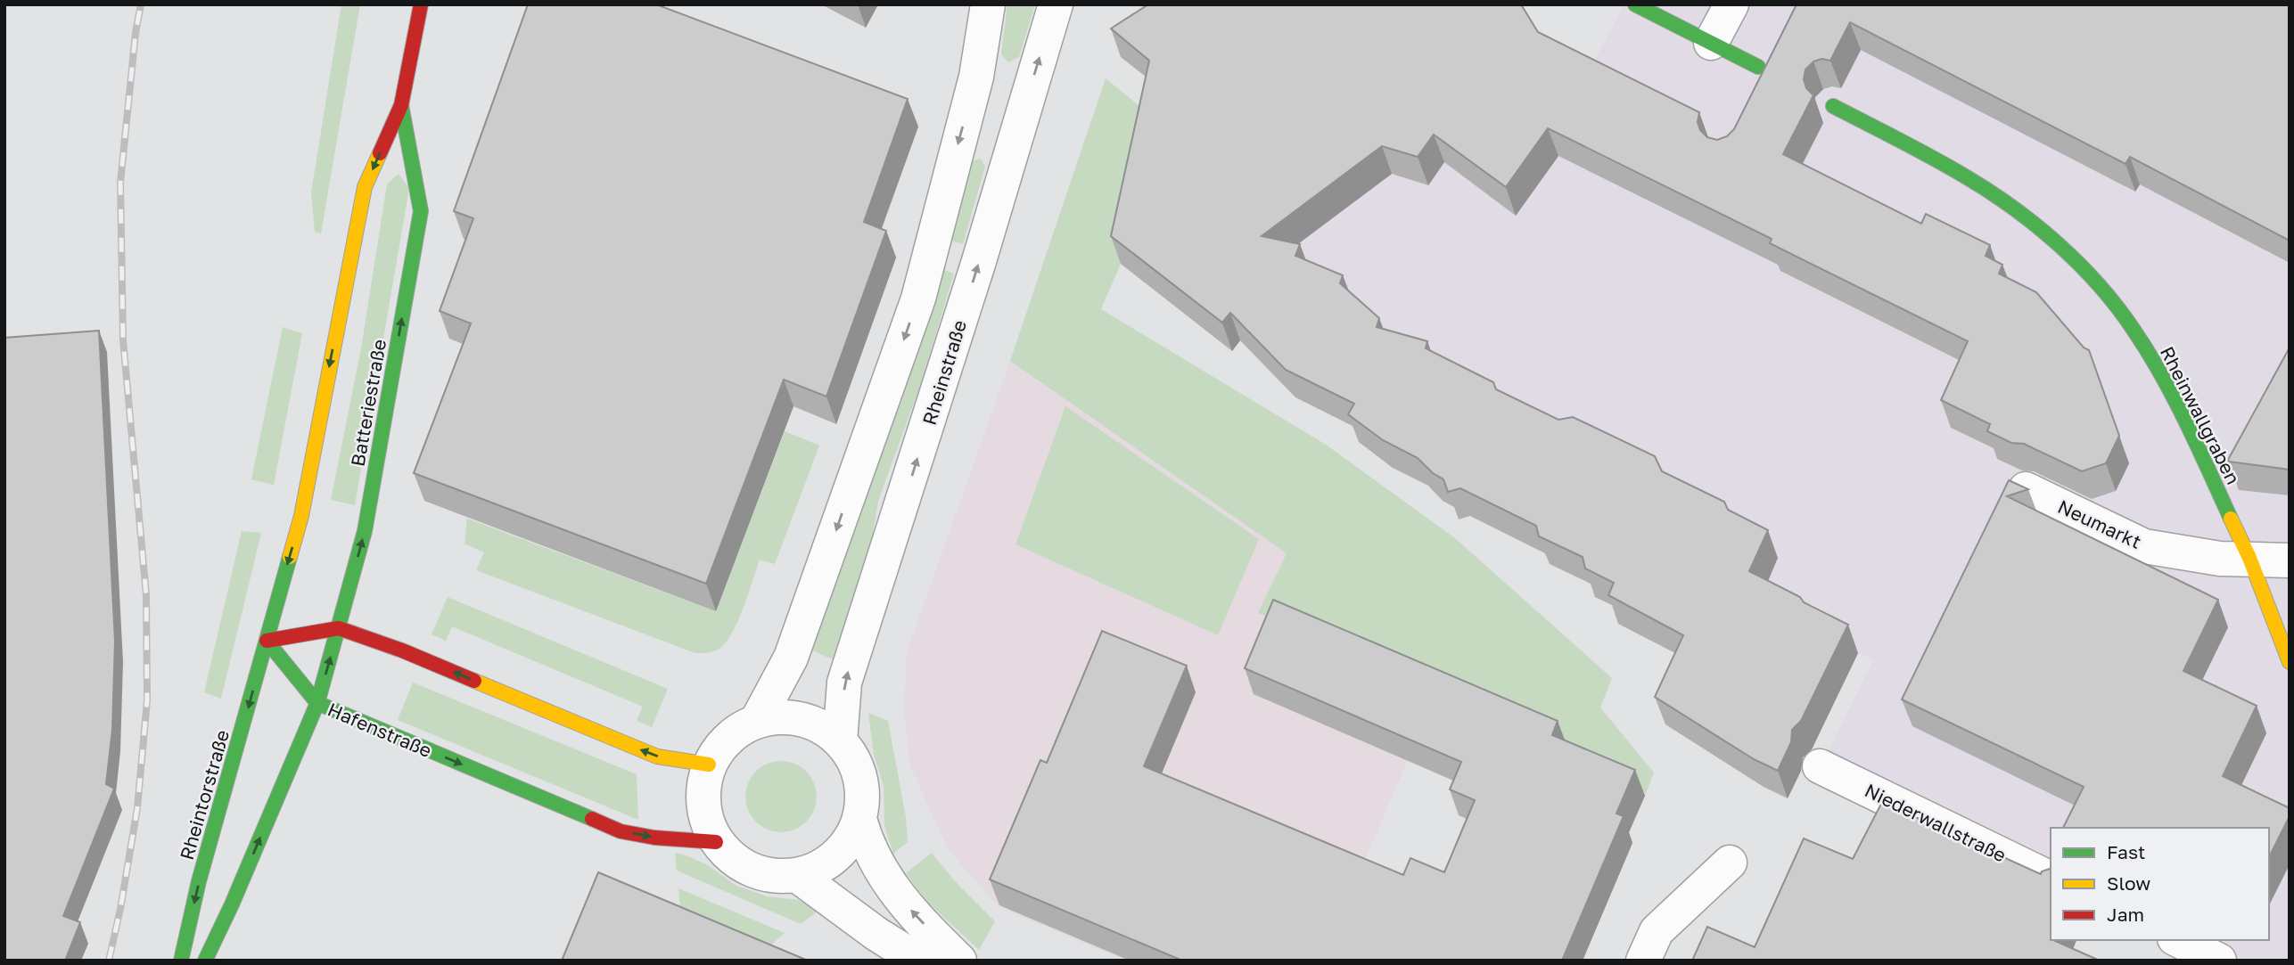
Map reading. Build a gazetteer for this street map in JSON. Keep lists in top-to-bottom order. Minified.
{"streets":{"street":["Rheinstraße","Batteriestraße","Rheinwallgraben","Neumarkt","Hafenstraße","Rheintorstraße","Niederwallstraße"]},"crossings":[["Rheinstraße","Hafenstraße"],["Batteriestraße","Hafenstraße"],["Batteriestraße","Rheintorstraße"],["Rheinwallgraben","Neumarkt"],["Hafenstraße","Rheintorstraße"]],"legend":["Fast","Slow","Jam"]}
